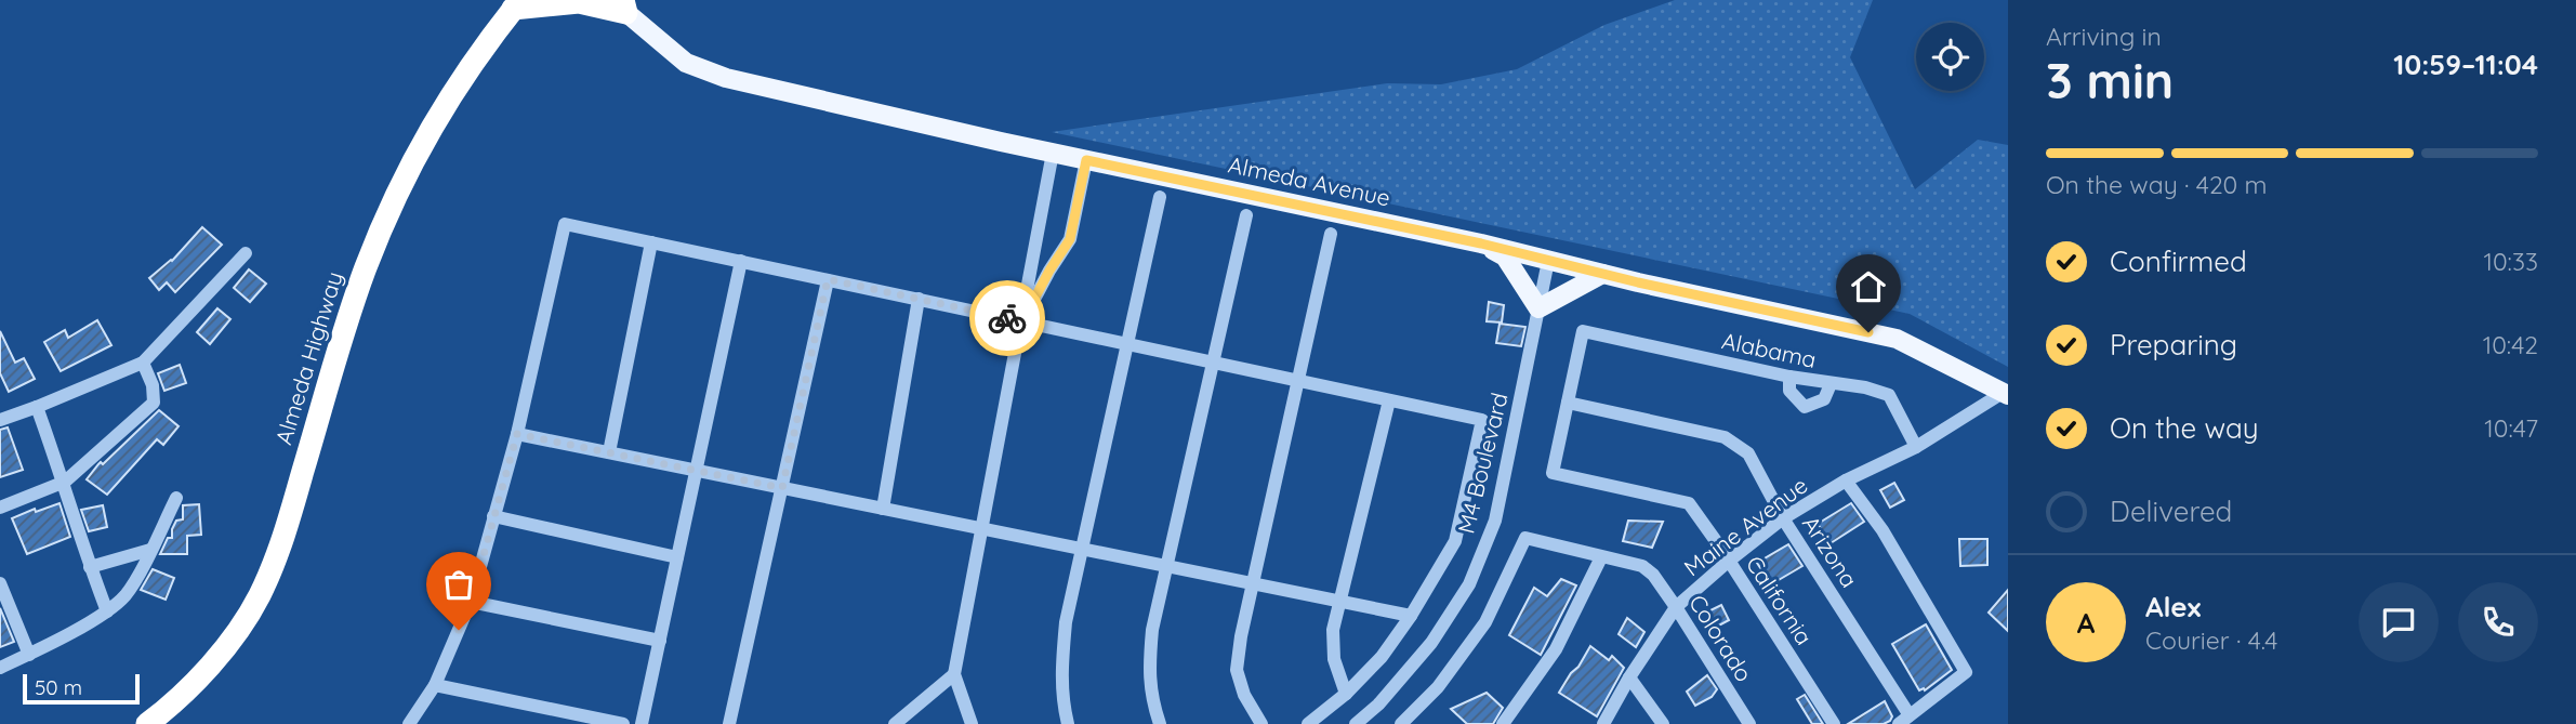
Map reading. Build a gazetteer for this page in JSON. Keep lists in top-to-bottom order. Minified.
{"streets":{"highway":["Almeda Highway"],"main road":["Almeda Avenue"],"street":["Alabama","M4 Boulevard","Maine Avenue","Arizona","California","Colorado"]},"crossings":[["Almeda Avenue","M4 Boulevard"],["Almeda Avenue","Maine Avenue"],["Alabama","Maine Avenue"],["Alabama","Arizona"],["Alabama","California"],["Maine Avenue","Arizona"],["Maine Avenue","California"],["Maine Avenue","Colorado"],["Arizona","California"]],"scale_bar":"50 m","page":{"heading":["3 min","Arriving in","10:59–11:04"],"panel":["Alex","Courier · 4.4"],"bar":"On the way · 420 m","list":[["Confirmed","10:33"],["Preparing","10:42"],["On the way","10:47"],"Delivered"],"round":"A","scale":"50 m"}}
